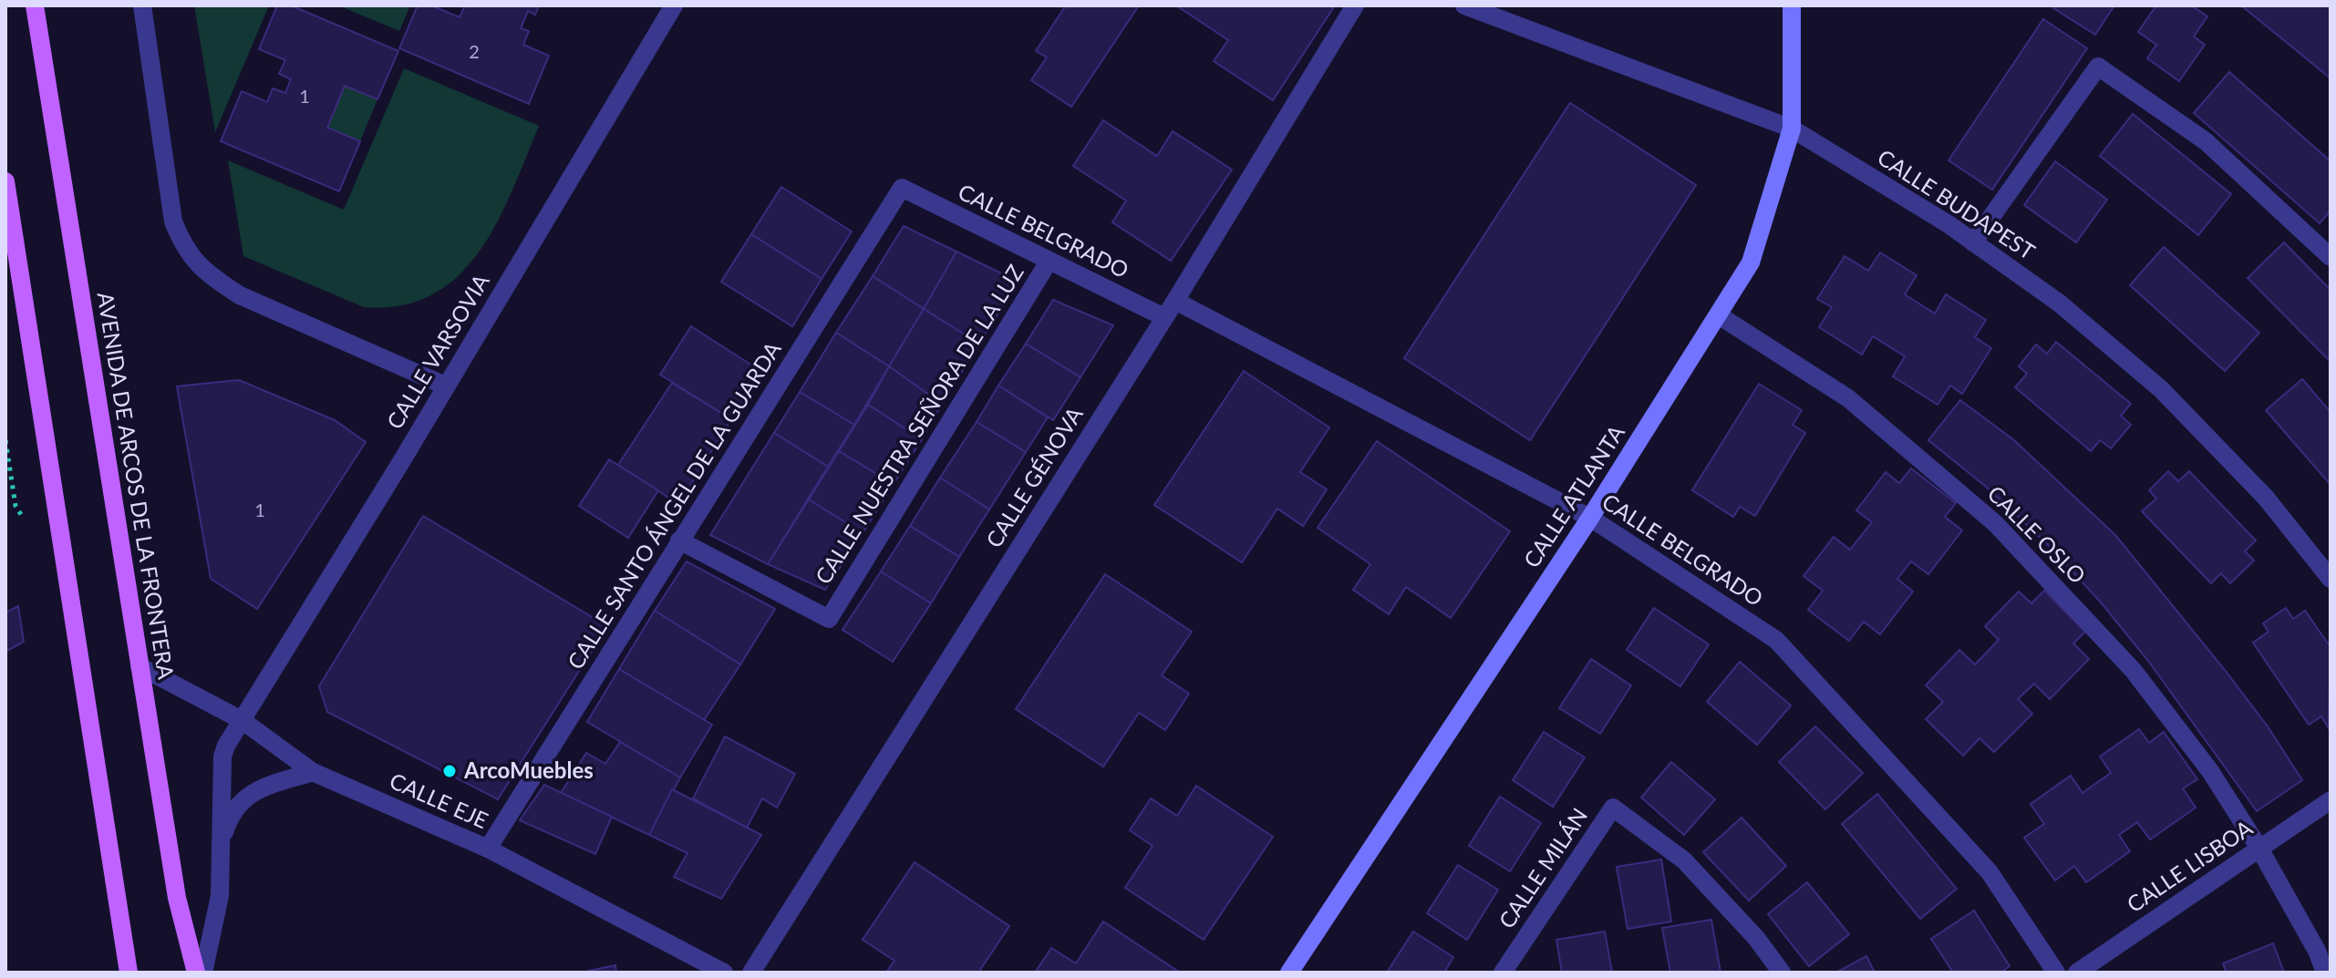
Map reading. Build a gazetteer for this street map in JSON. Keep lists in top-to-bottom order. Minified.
{"streets":{"main road":["AVENIDA DE ARCOS DE LA FRONTERA"],"street":["CALLE BUDAPEST","CALLE BELGRADO","CALLE VARSOVIA","CALLE NUESTRA SEÑORA DE LA LUZ","CALLE GÉNOVA","CALLE ATLANTA","CALLE SANTO ÁNGEL DE LA GUARDA","CALLE OSLO","CALLE EJE","CALLE LISBOA","CALLE MILÁN"]},"crossings":[["CALLE BUDAPEST","CALLE ATLANTA"],["CALLE BELGRADO","CALLE NUESTRA SEÑORA DE LA LUZ"],["CALLE BELGRADO","CALLE GÉNOVA"],["CALLE BELGRADO","CALLE ATLANTA"],["CALLE BELGRADO","CALLE SANTO ÁNGEL DE LA GUARDA"],["CALLE VARSOVIA","CALLE EJE"],["CALLE NUESTRA SEÑORA DE LA LUZ","CALLE SANTO ÁNGEL DE LA GUARDA"],["AVENIDA DE ARCOS DE LA FRONTERA","CALLE EJE"],["CALLE ATLANTA","CALLE OSLO"],["CALLE SANTO ÁNGEL DE LA GUARDA","CALLE EJE"],["CALLE OSLO","CALLE LISBOA"]],"places":["ArcoMuebles"],"house_numbers":["2","1","1"]}
